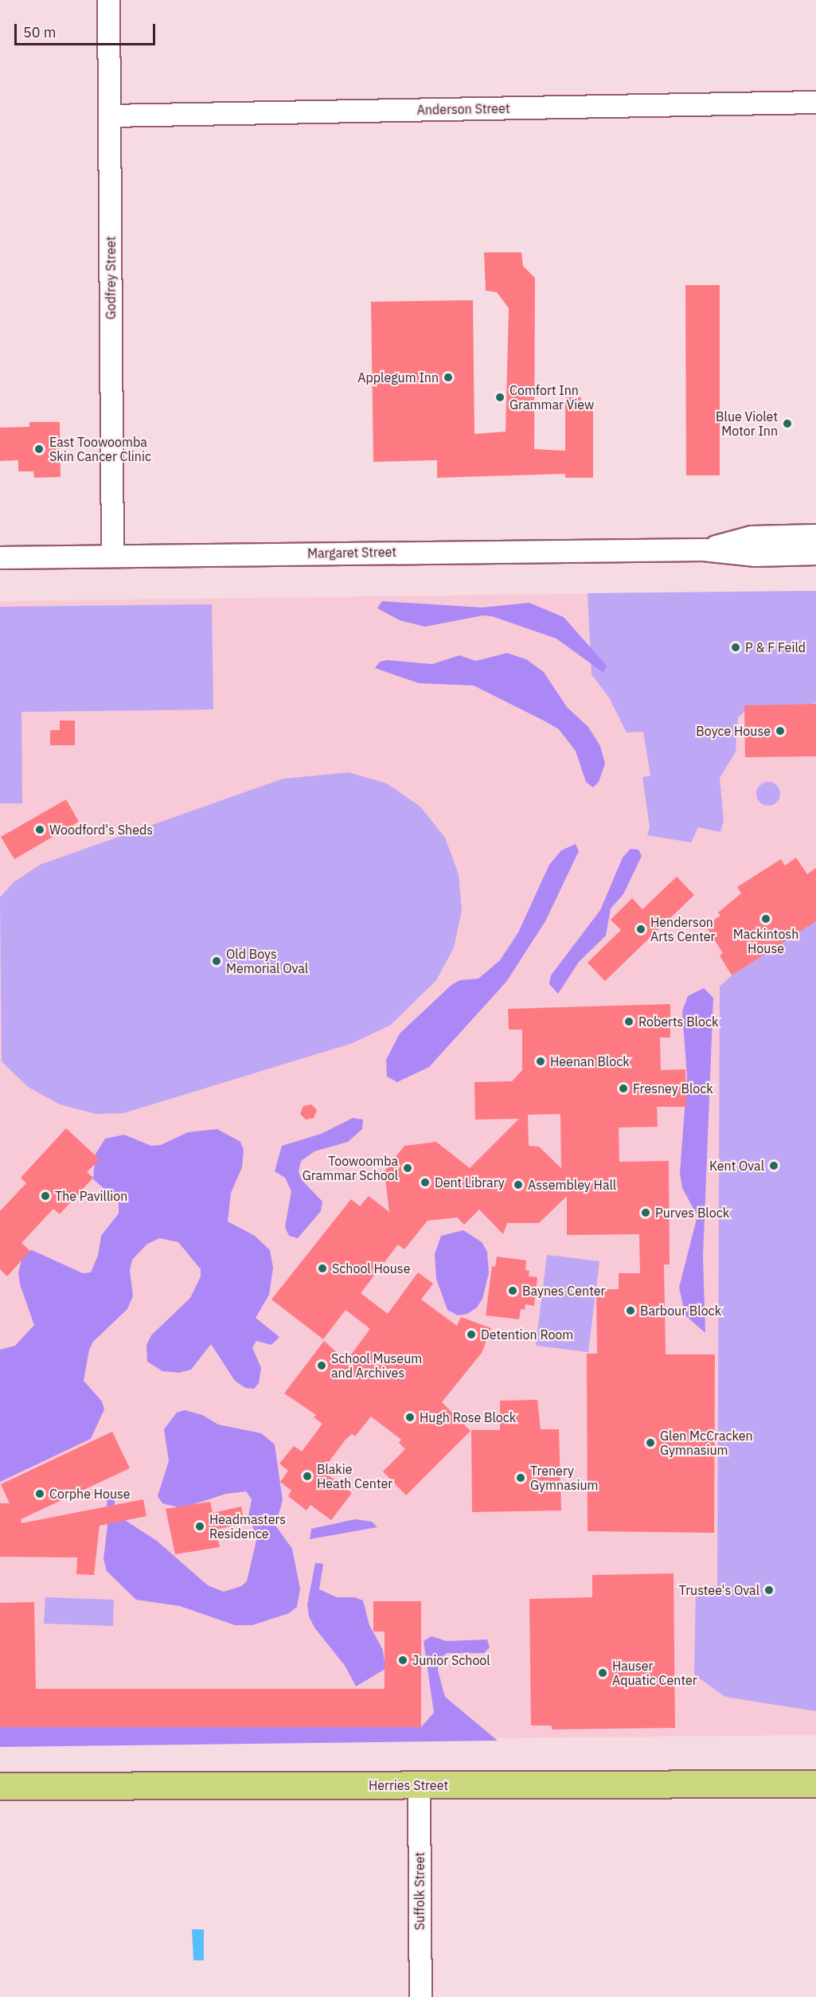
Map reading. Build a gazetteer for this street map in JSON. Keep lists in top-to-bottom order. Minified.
{"streets":{"main road":["Herries Street"],"street":["Anderson Street","Godfrey Street","Margaret Street","Suffolk Street"]},"crossings":[["Anderson Street","Godfrey Street"],["Godfrey Street","Margaret Street"],["Herries Street","Suffolk Street"]],"places":["Applegum Inn","Comfort Inn Grammar View","Blue Violet Motor Inn","East Toowoomba Skin Cancer Clinic","P & F Feild","Boyce House","Woodford's Sheds","Mackintosh House","Henderson Arts Center","Old Boys Memorial Oval","Roberts Block","Heenan Block","Fresney Block","Kent Oval","Toowoomba Grammar School","Dent Library","Assembley Hall","The Pavillion","Purves Block","School House","Baynes Center","Barbour Block","Detention Room","School Museum and Archives","Hugh Rose Block","Glen McCracken Gymnasium","Blakie Heath Center","Trenery Gymnasium","Corphe House","Headmasters Residence","Trustee's Oval","Junior School","Hauser Aquatic Center"],"scale_bar":"50 m"}
